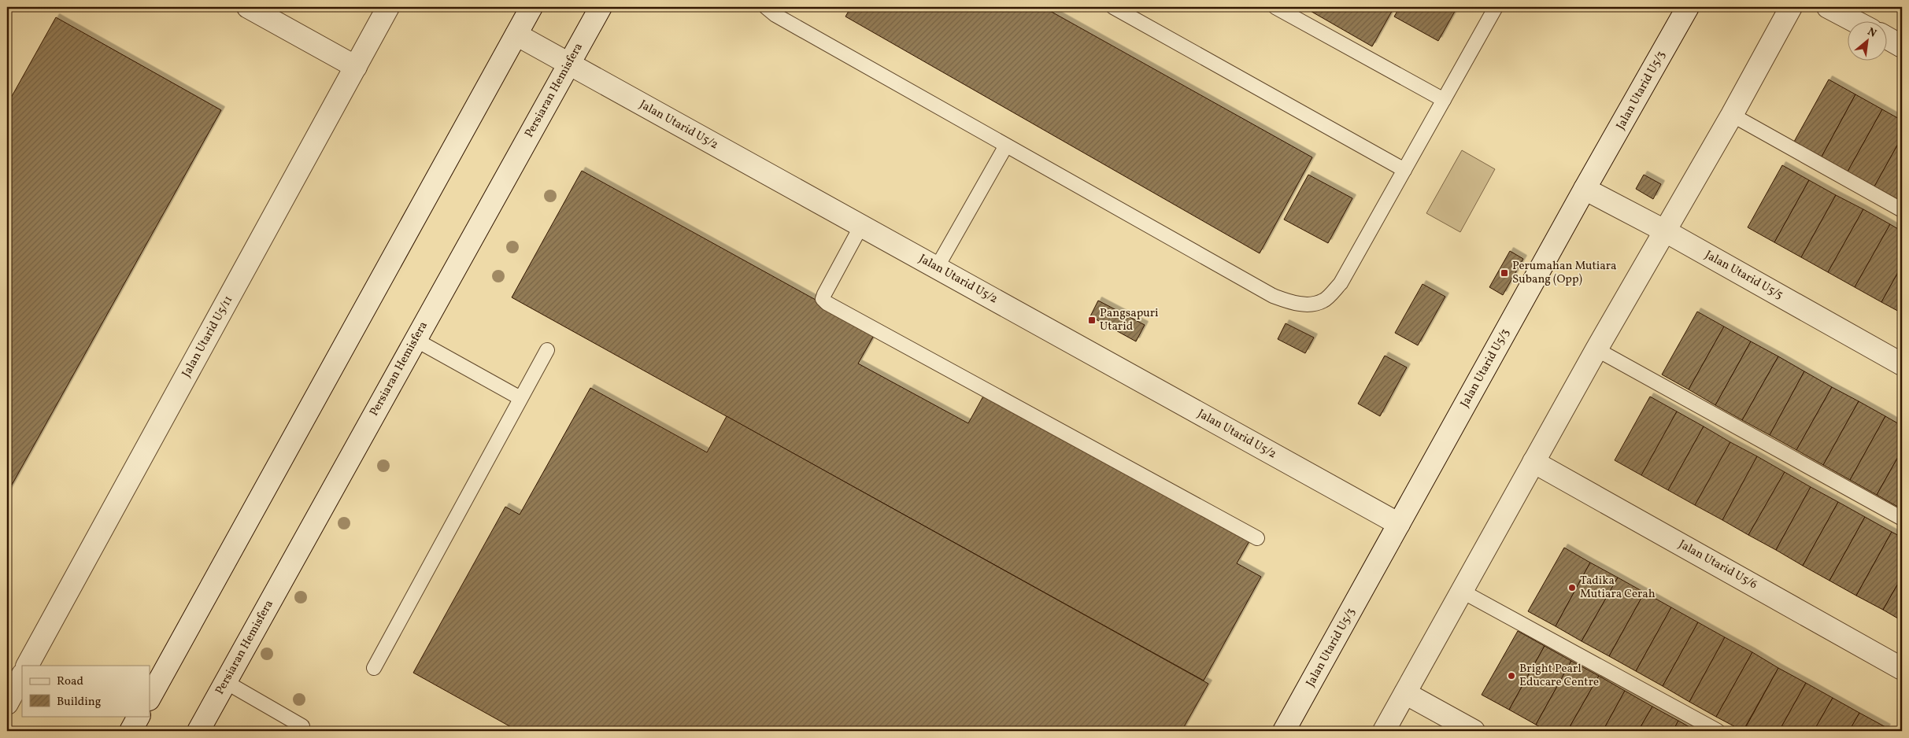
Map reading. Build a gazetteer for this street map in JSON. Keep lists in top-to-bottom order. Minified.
{"streets":{"street":["Persiaran Hemisfera","Jalan Utarid U5/3","Jalan Utarid U5/2","Jalan Utarid U5/5","Jalan Utarid U5/11","Jalan Utarid U5/6"]},"crossings":[["Persiaran Hemisfera","Jalan Utarid U5/2"],["Jalan Utarid U5/3","Jalan Utarid U5/2"],["Jalan Utarid U5/3","Jalan Utarid U5/5"]],"places":{"transit":["Perumahan Mutiara Subang (Opp)","Pangsapuri Utarid"],"other":["Tadika Mutiara Cerah","Bright Pearl Educare Centre"]},"legend":["Road","Building"],"north":"top right"}
